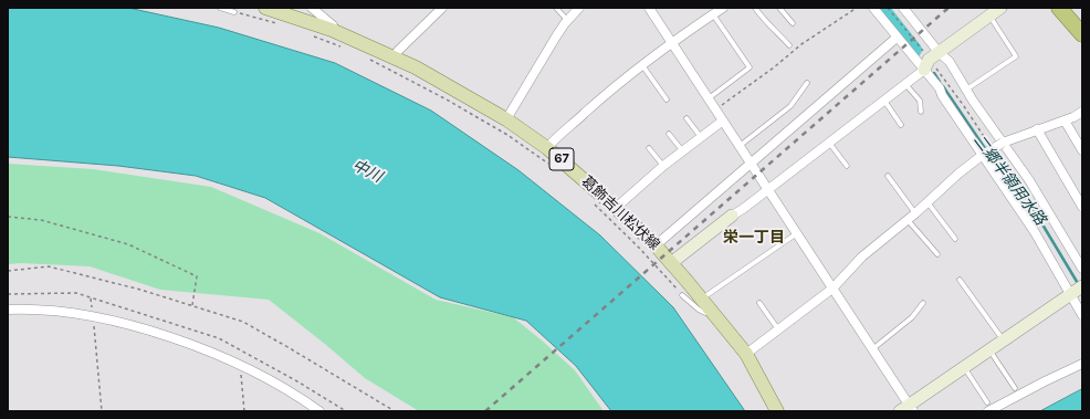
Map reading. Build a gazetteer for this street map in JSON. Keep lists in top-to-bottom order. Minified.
{"streets":{"main road":["67","葛飾吉川松伏線"]},"districts":["栄一丁目"],"water":["中川","二郷半領用水路"]}
